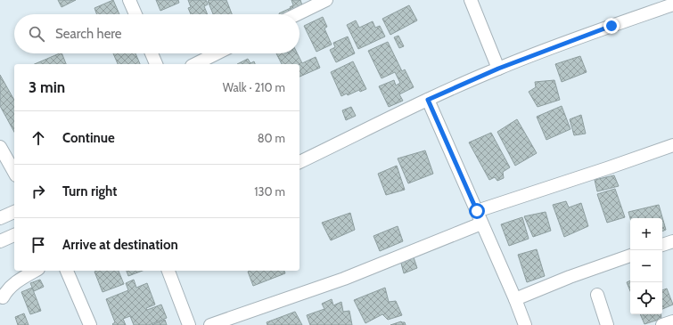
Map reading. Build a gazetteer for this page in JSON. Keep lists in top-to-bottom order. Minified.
{"page":{"search":"Search here","heading":["3 min","Walk · 210 m"],"list":[["Continue","80 m"],["Turn right","130 m"],"Arrive at destination"],"map_buttons":["+","−"]}}
